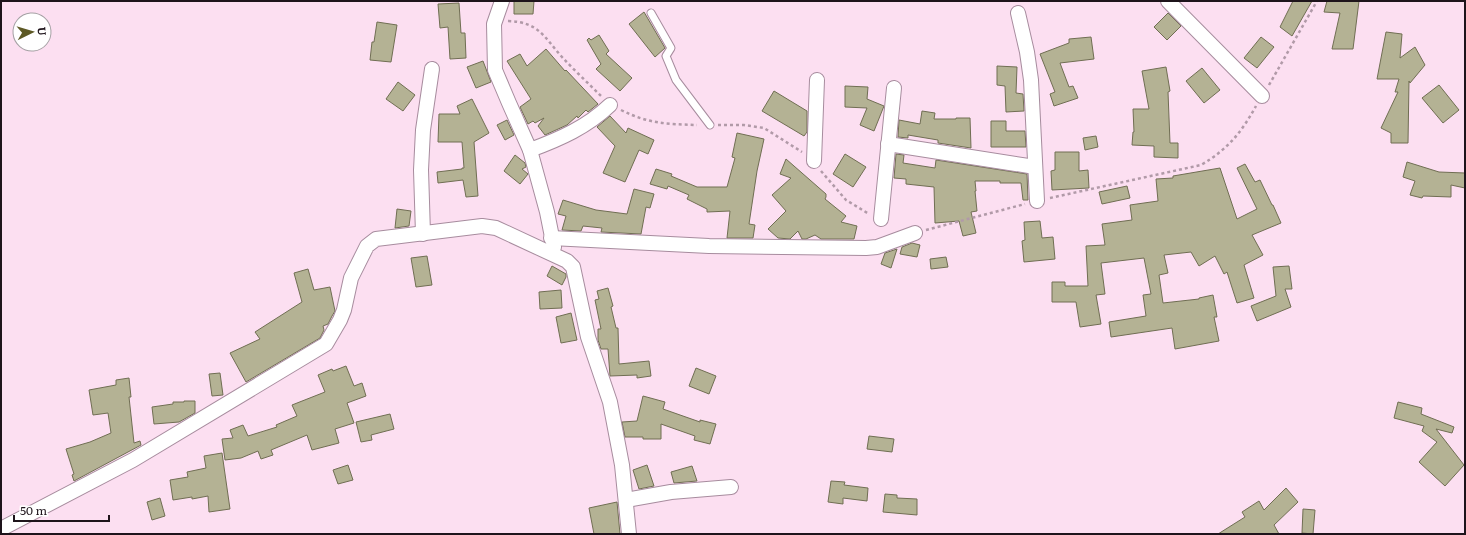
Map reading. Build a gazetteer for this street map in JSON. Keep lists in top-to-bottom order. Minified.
{"scale_bar":"50 m","north":"right"}
